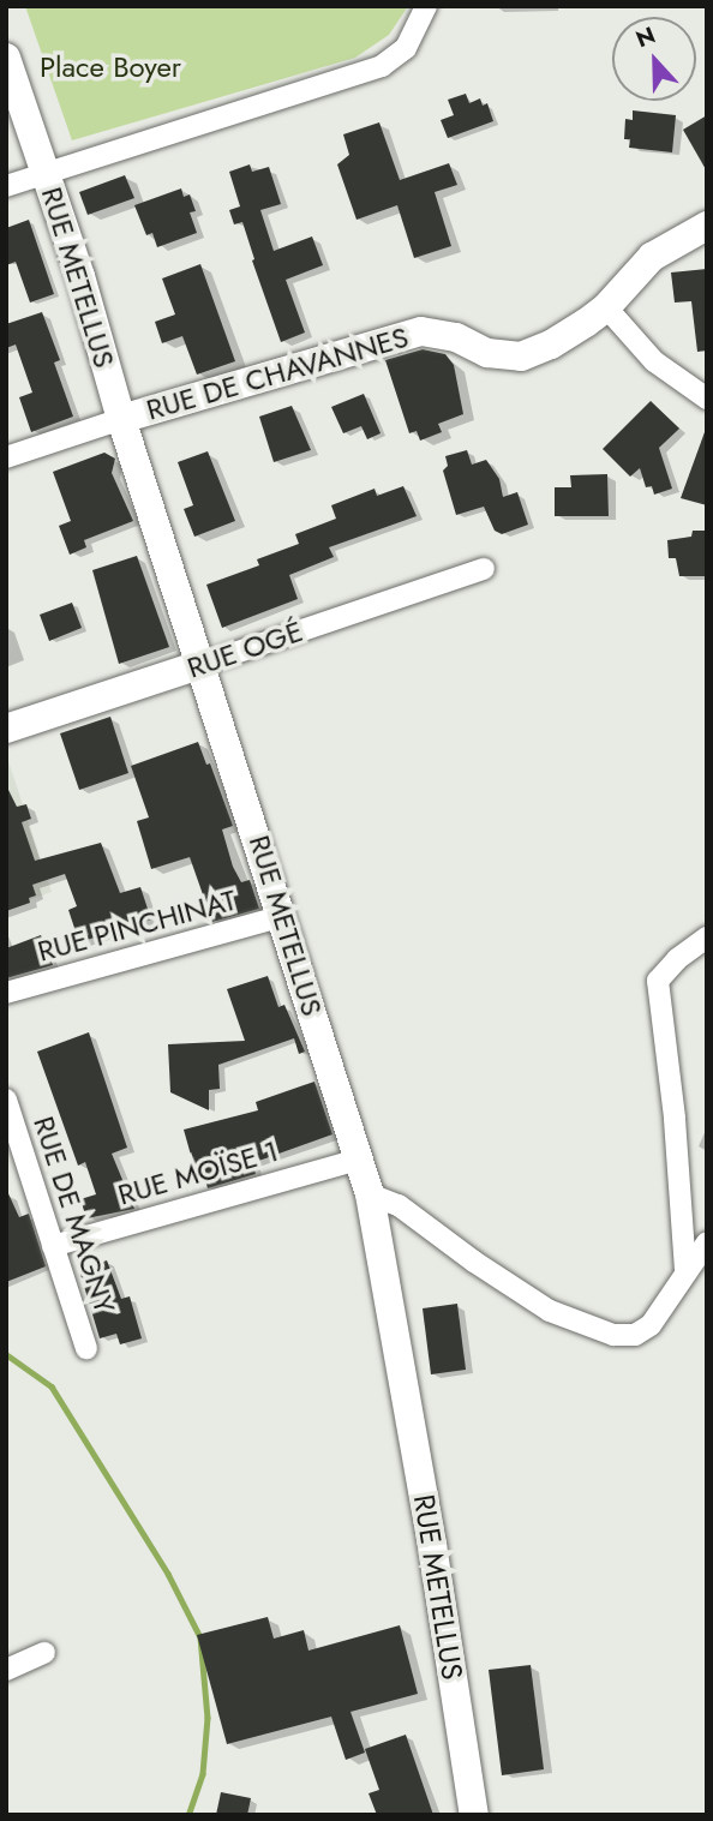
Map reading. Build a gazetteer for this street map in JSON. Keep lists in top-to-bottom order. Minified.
{"streets":{"street":["RUE METELLUS","RUE DE CHAVANNES","RUE OGÉ","RUE PINCHINAT","RUE MOÏSE 1","RUE DE MAGNY"]},"crossings":[["RUE METELLUS","RUE DE CHAVANNES"],["RUE METELLUS","RUE OGÉ"],["RUE METELLUS","RUE PINCHINAT"],["RUE METELLUS","RUE MOÏSE 1"],["RUE MOÏSE 1","RUE DE MAGNY"]],"parks":["Place Boyer"],"north":"top"}
